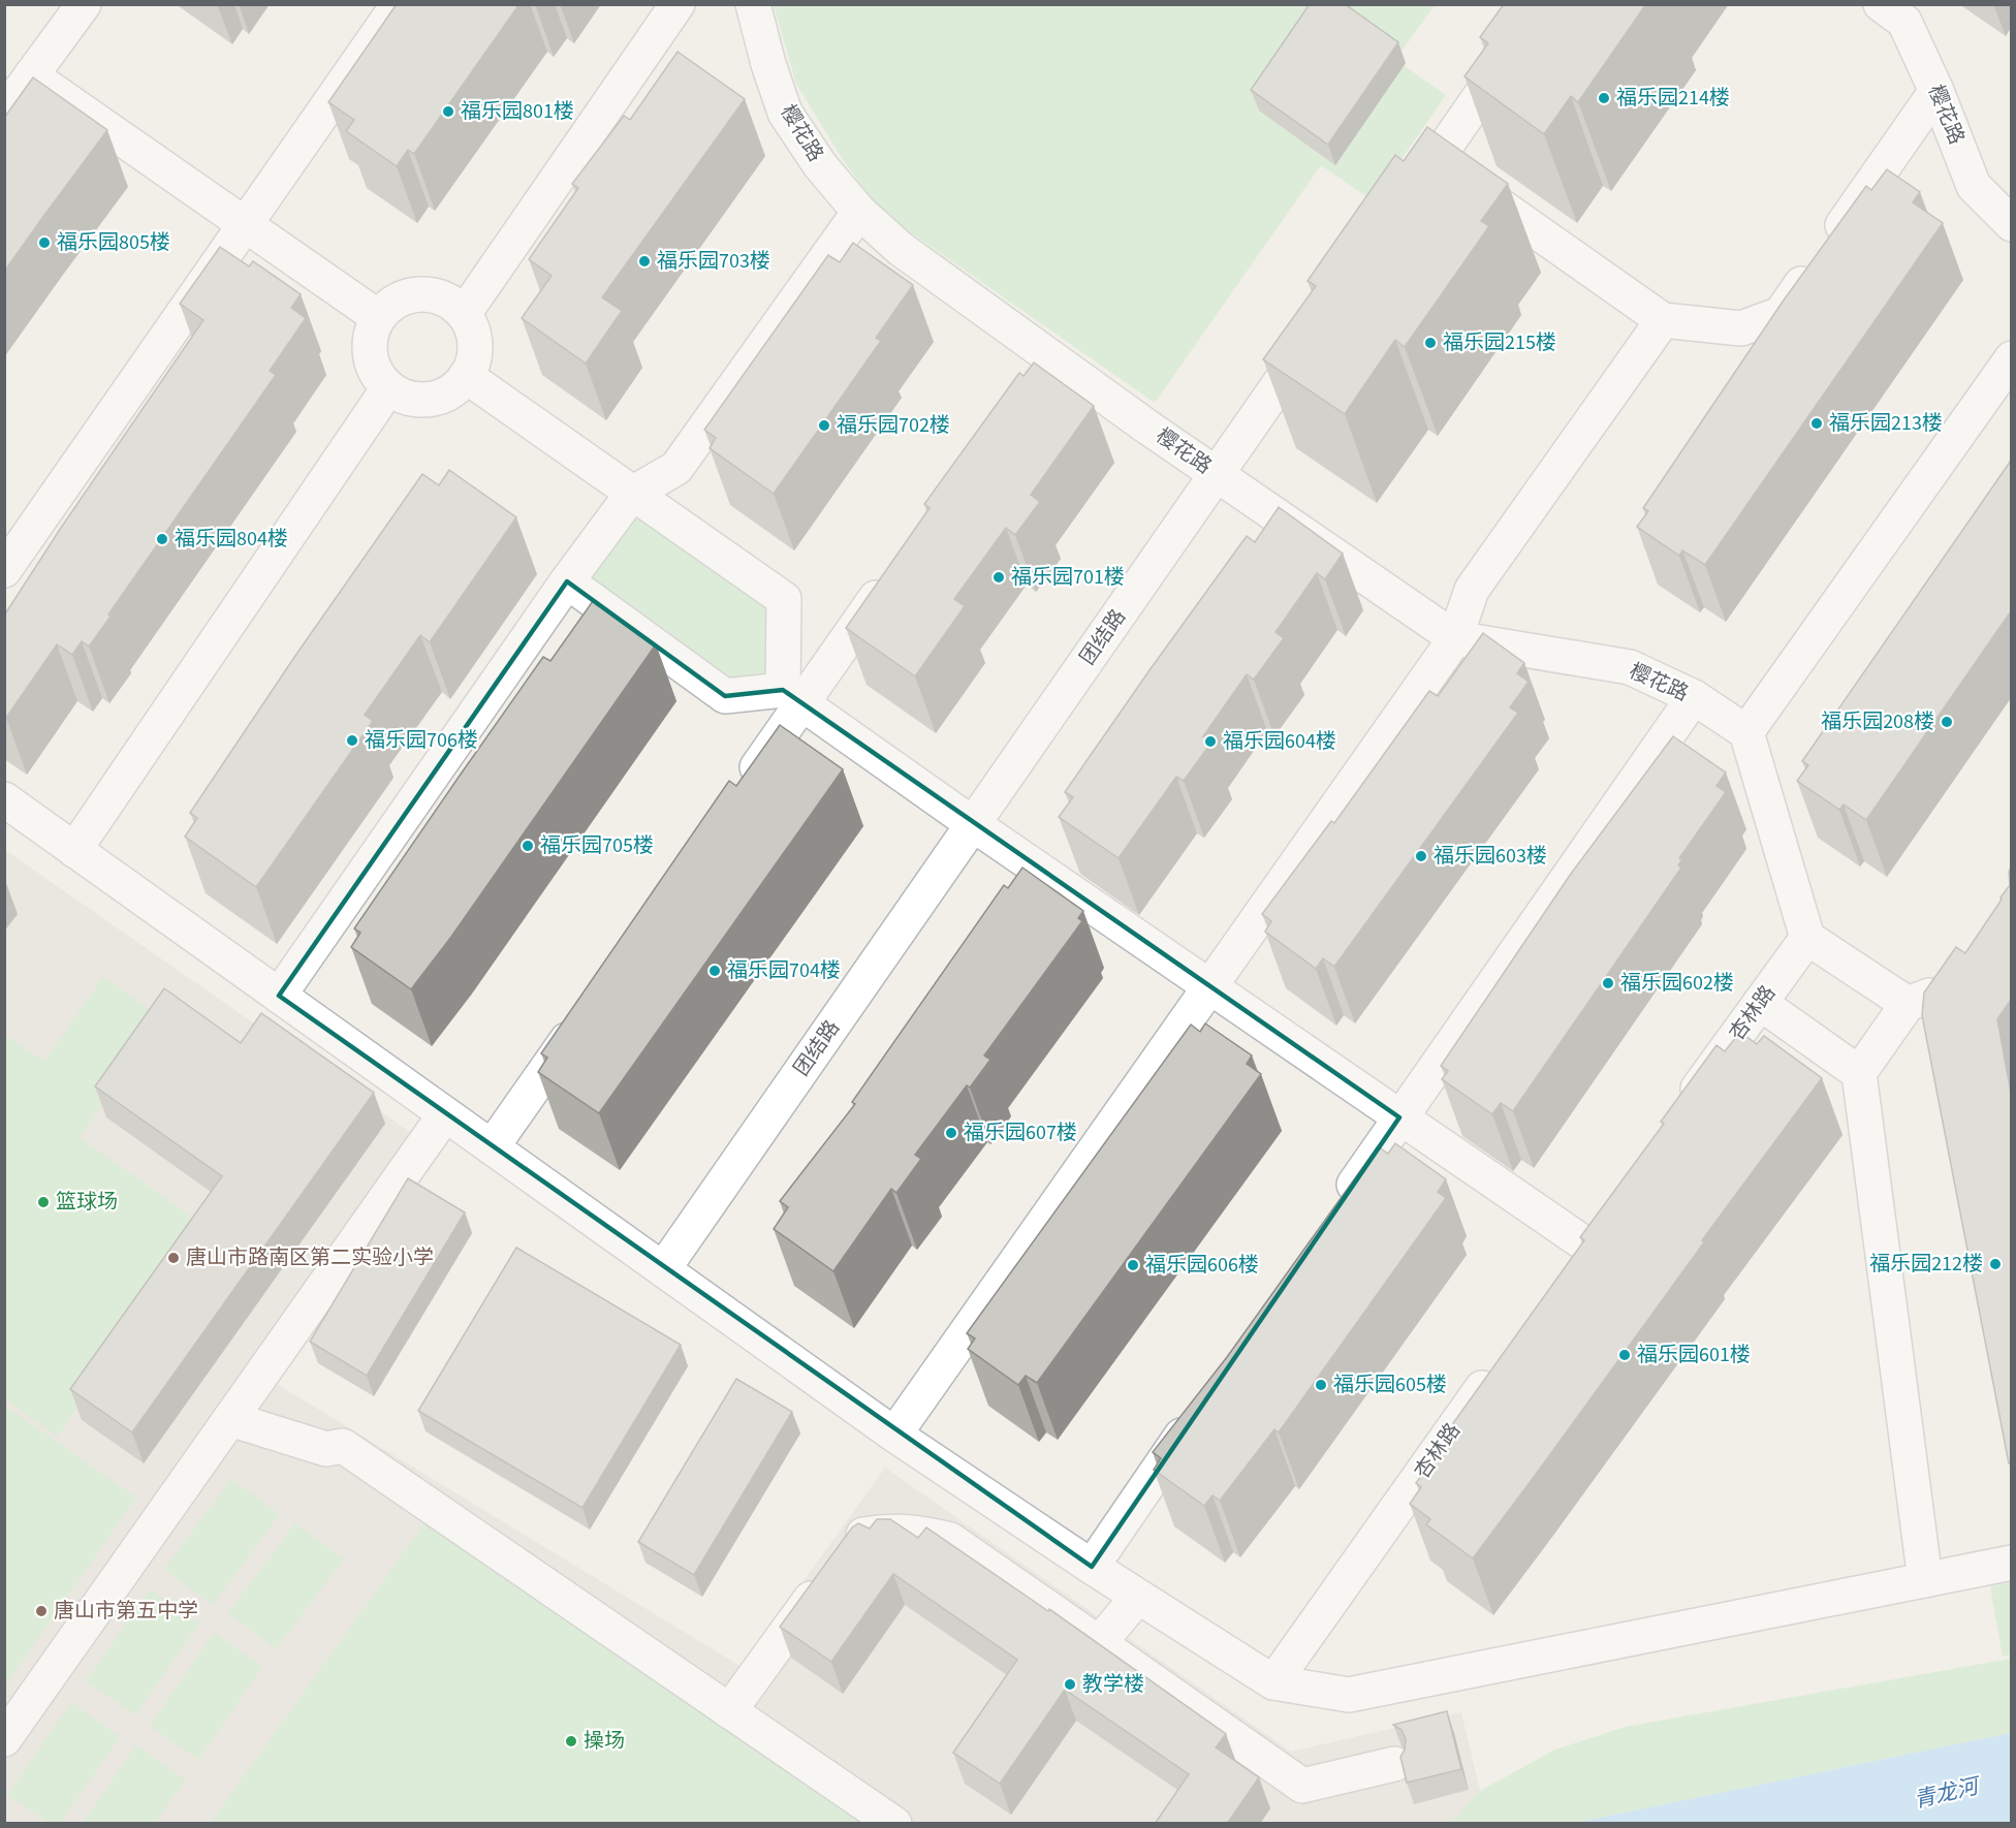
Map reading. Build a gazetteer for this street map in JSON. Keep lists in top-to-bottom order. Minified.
{"streets":{"street":["樱花路","团结路","杏林路"]},"crossings":[["樱花路","团结路"]],"water":["青龙河"],"places":["福乐园214楼","福乐园801楼","福乐园805楼","福乐园703楼","福乐园215楼","福乐园213楼","福乐园702楼","福乐园804楼","福乐园701楼","福乐园208楼","福乐园706楼","福乐园604楼","福乐园705楼","福乐园603楼","福乐园704楼","福乐园602楼","福乐园607楼","篮球场","唐山市路南区第二实验小学","福乐园212楼","福乐园606楼","福乐园601楼","福乐园605楼","唐山市第五中学","教学楼","操场"]}
